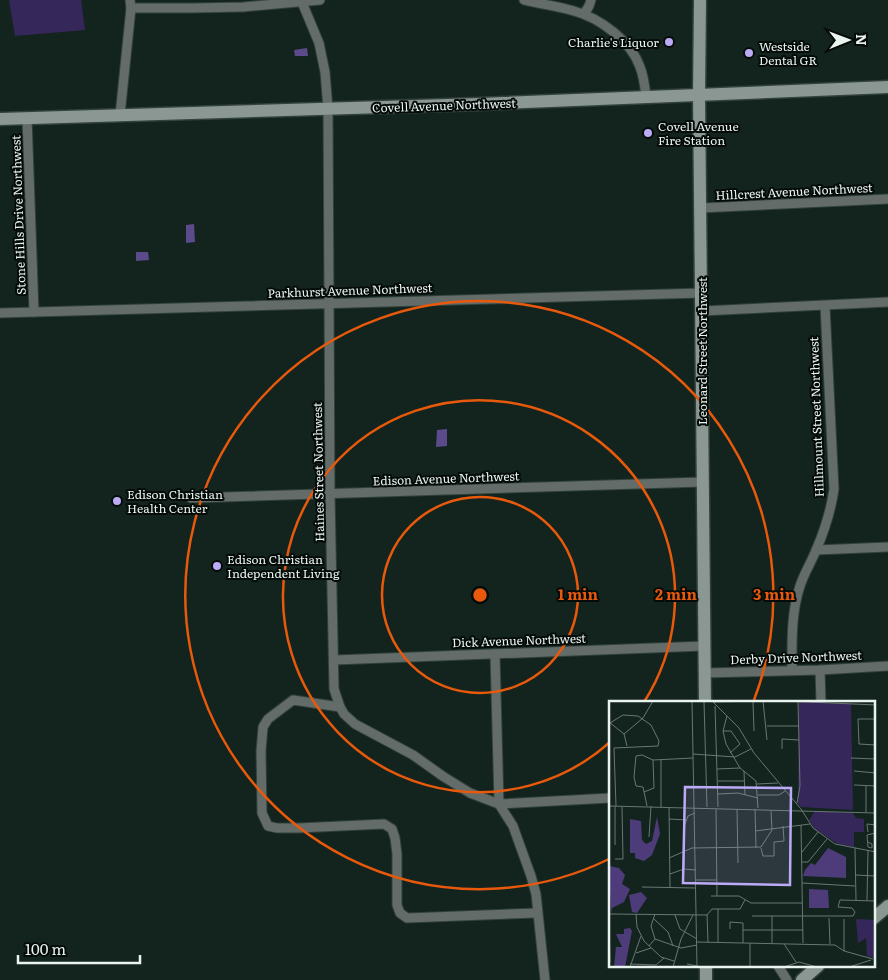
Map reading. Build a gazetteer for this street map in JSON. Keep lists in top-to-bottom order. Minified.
{"streets":{"street":["Covell Avenue Northwest","Hillcrest Avenue Northwest","Stone Hills Drive Northwest","Parkhurst Avenue Northwest","Leonard Street Northwest","Hillmount Street Northwest","Haines Street Northwest","Edison Avenue Northwest","Dick Avenue Northwest","Derby Drive Northwest"]},"crossings":[["Covell Avenue Northwest","Stone Hills Drive Northwest"],["Covell Avenue Northwest","Leonard Street Northwest"],["Covell Avenue Northwest","Haines Street Northwest"],["Hillcrest Avenue Northwest","Leonard Street Northwest"],["Stone Hills Drive Northwest","Parkhurst Avenue Northwest"],["Parkhurst Avenue Northwest","Leonard Street Northwest"],["Parkhurst Avenue Northwest","Haines Street Northwest"],["Leonard Street Northwest","Edison Avenue Northwest"],["Leonard Street Northwest","Dick Avenue Northwest"],["Leonard Street Northwest","Derby Drive Northwest"],["Hillmount Street Northwest","Derby Drive Northwest"],["Haines Street Northwest","Edison Avenue Northwest"],["Haines Street Northwest","Dick Avenue Northwest"]],"places":["Charlie's Liquor","Westside Dental GR","Covell Avenue Fire Station","Edison Christian Health Center","Edison Christian Independent Living"],"scale_bar":"100 m","north":"right","rings":["1 min","2 min","3 min"]}
